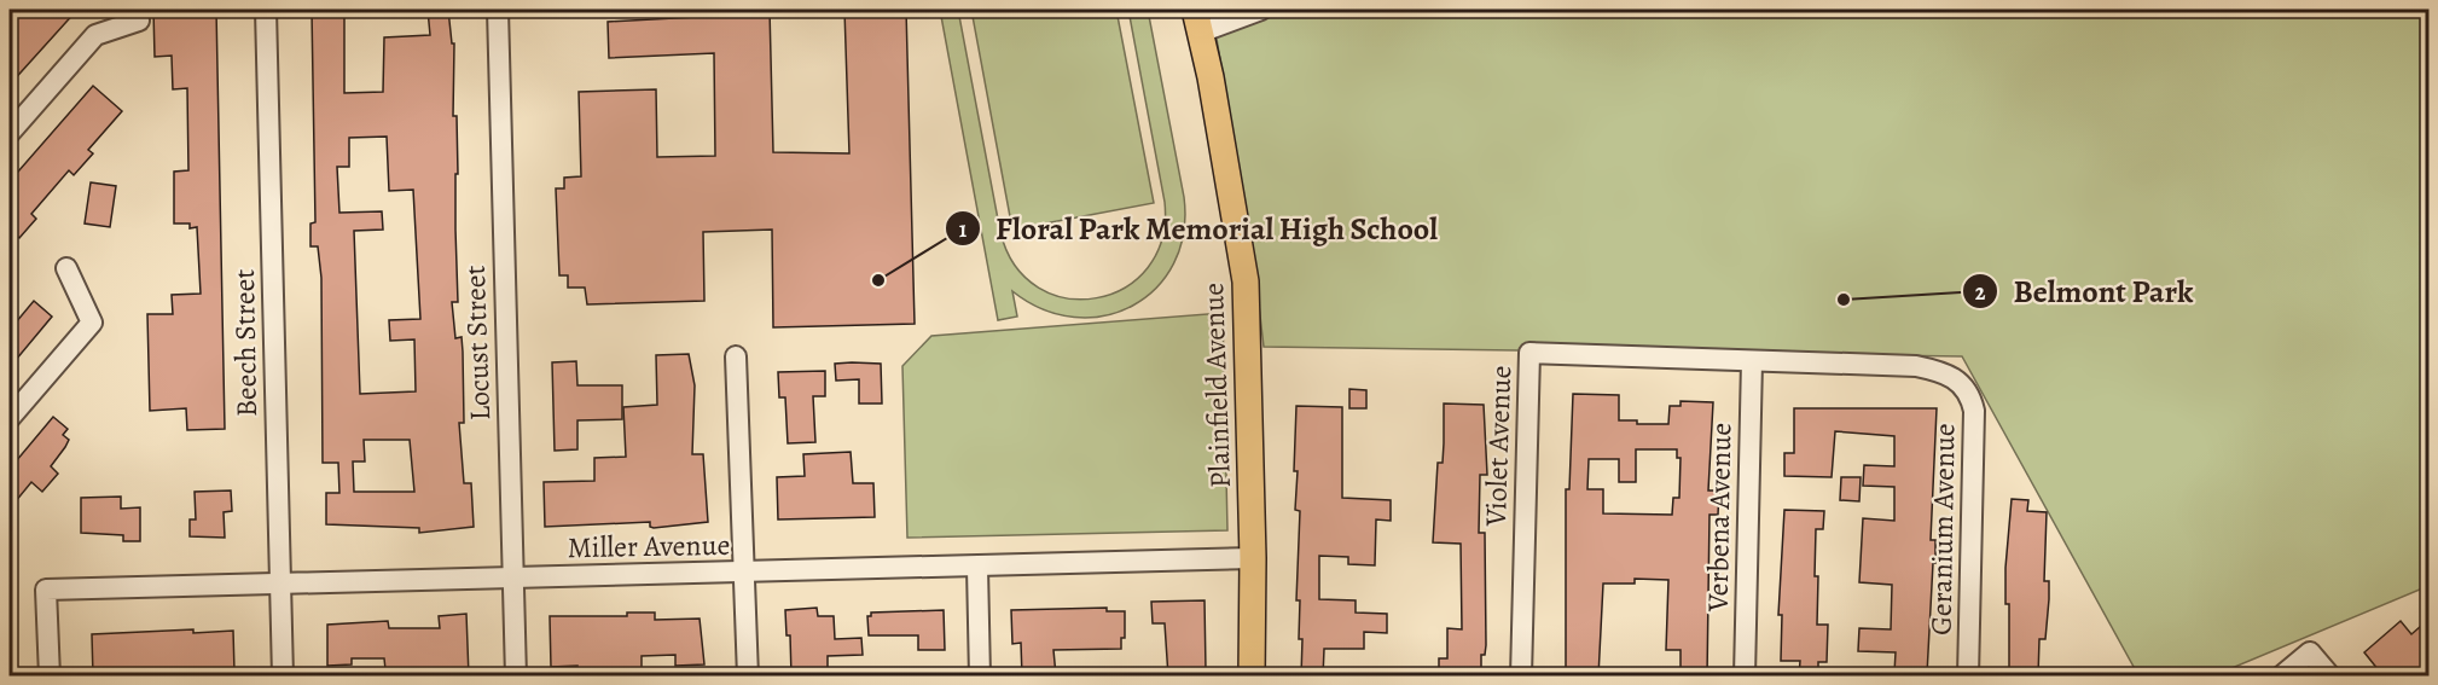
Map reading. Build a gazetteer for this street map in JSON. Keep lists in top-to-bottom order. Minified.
{"streets":{"main road":["Plainfield Avenue"],"street":["Beech Street","Locust Street","Violet Avenue","Verbena Avenue","Geranium Avenue","Miller Avenue"]},"crossings":[["Beech Street","Miller Avenue"],["Locust Street","Miller Avenue"],["Plainfield Avenue","Miller Avenue"],["Violet Avenue","Verbena Avenue"],["Violet Avenue","Geranium Avenue"],["Verbena Avenue","Geranium Avenue"]],"places":["Floral Park Memorial High School","Belmont Park"]}
